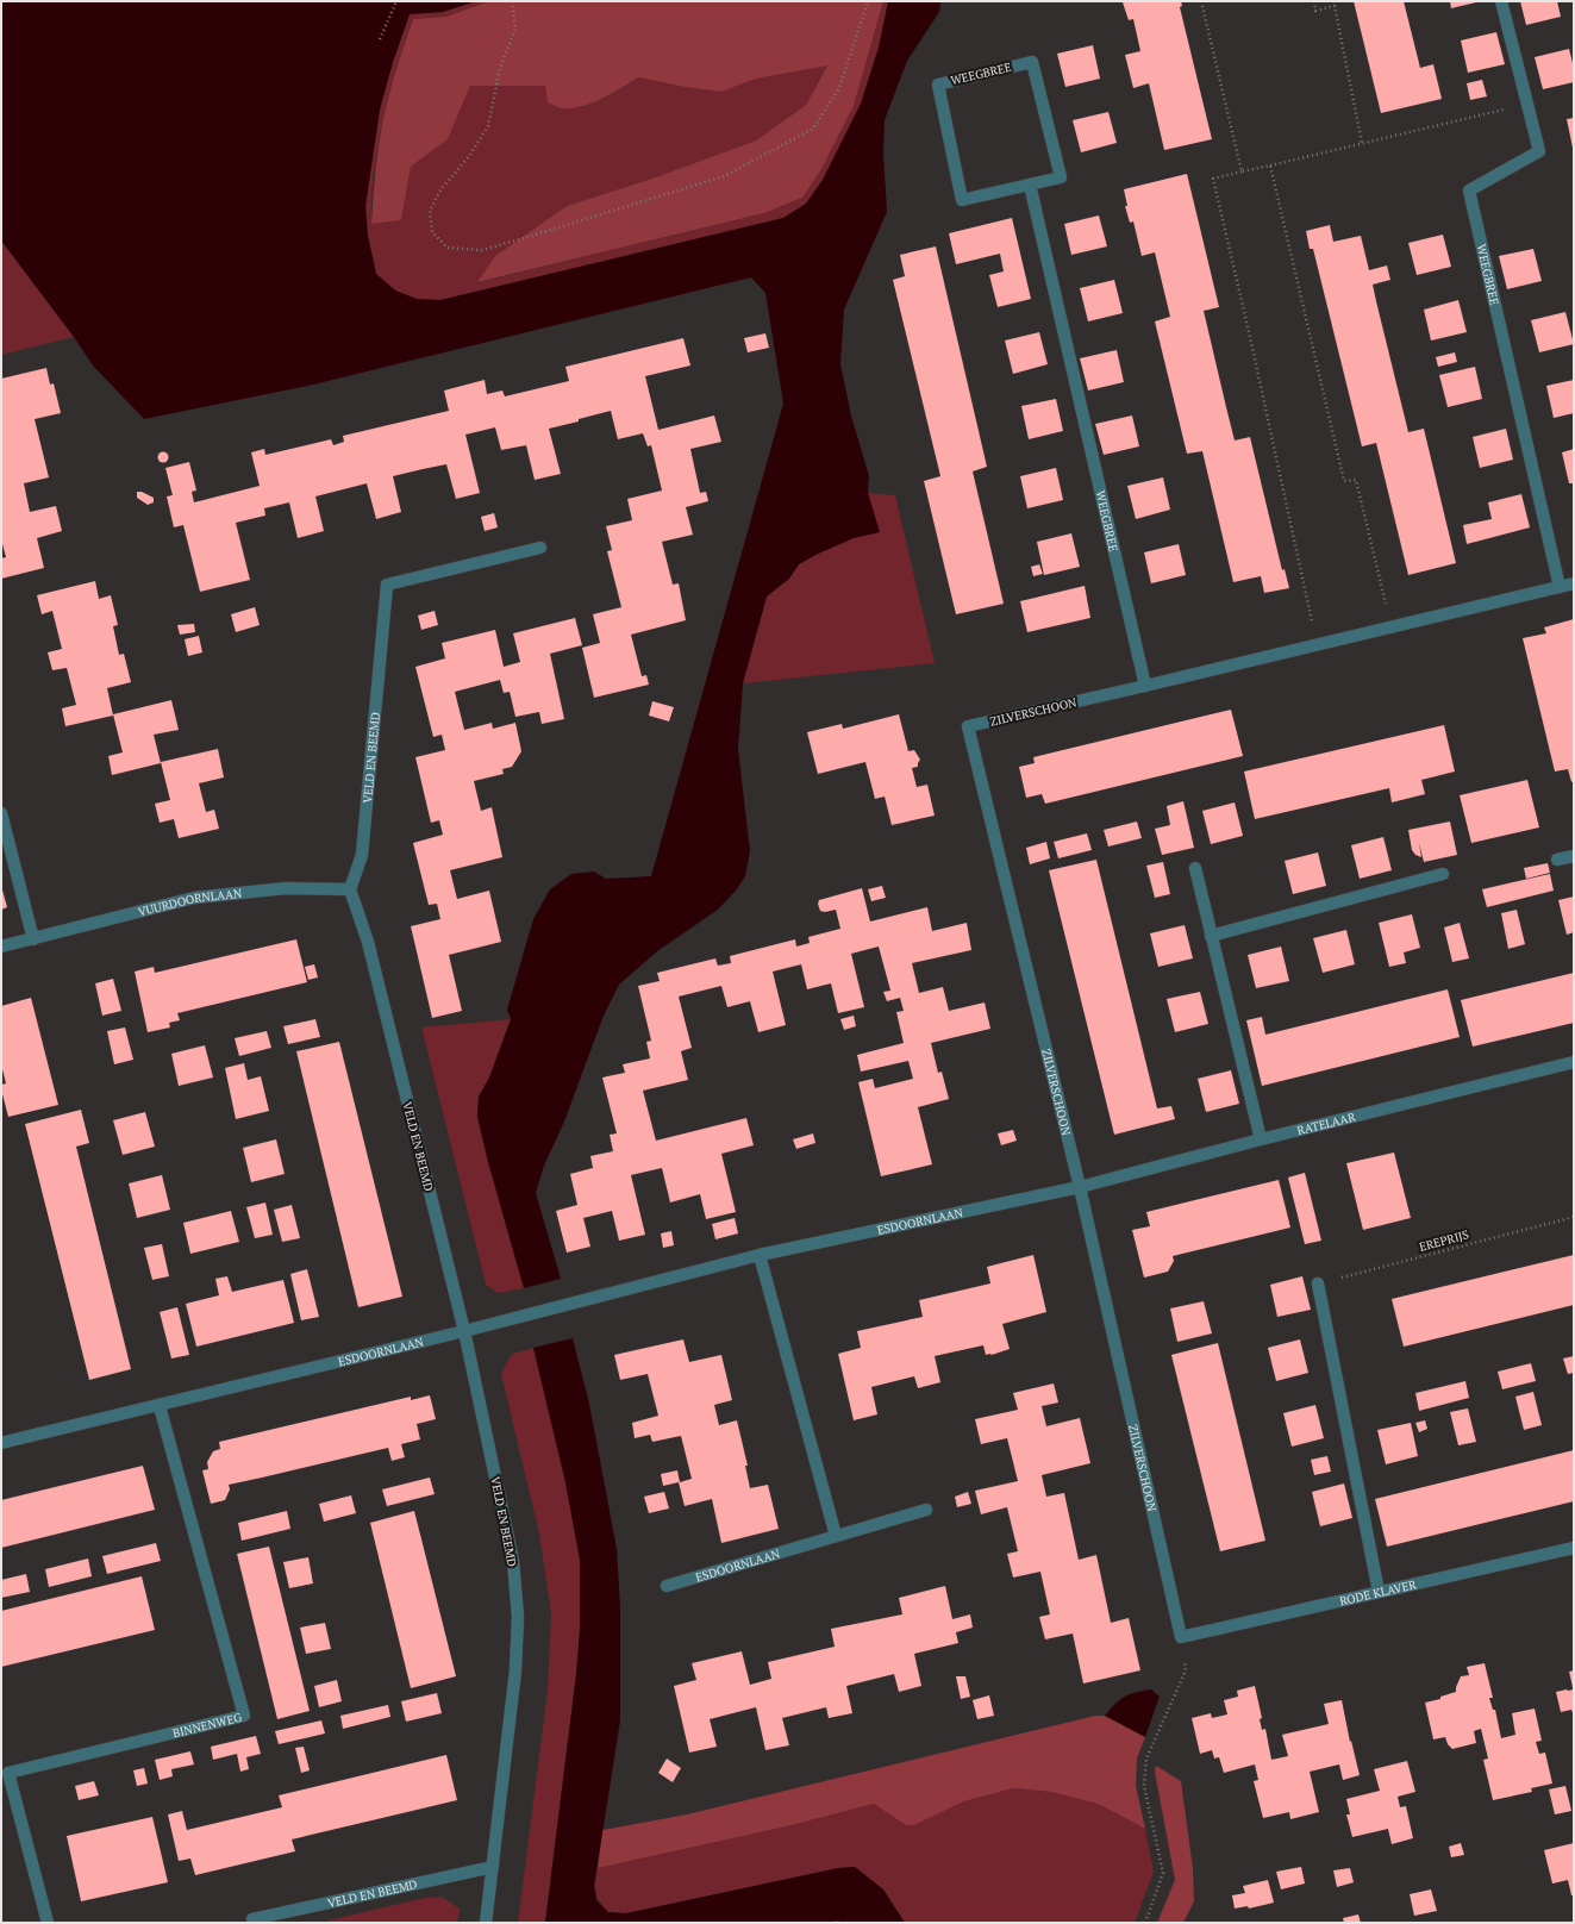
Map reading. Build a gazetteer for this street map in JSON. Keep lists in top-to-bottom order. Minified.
{"streets":{"street":["WEEGBREE","ZILVERSCHOON","VELD EN BEEMD","VUURDOORNLAAN","RATELAAR","ESDOORNLAAN","RODE KLAVER","BINNENWEG"],"path":["EREPRIJS"]},"crossings":[["WEEGBREE","ZILVERSCHOON"],["ZILVERSCHOON","RATELAAR"],["ZILVERSCHOON","ESDOORNLAAN"],["ZILVERSCHOON","RODE KLAVER"],["VELD EN BEEMD","VUURDOORNLAAN"],["VELD EN BEEMD","ESDOORNLAAN"],["RATELAAR","ESDOORNLAAN"],["ESDOORNLAAN","BINNENWEG"]]}
